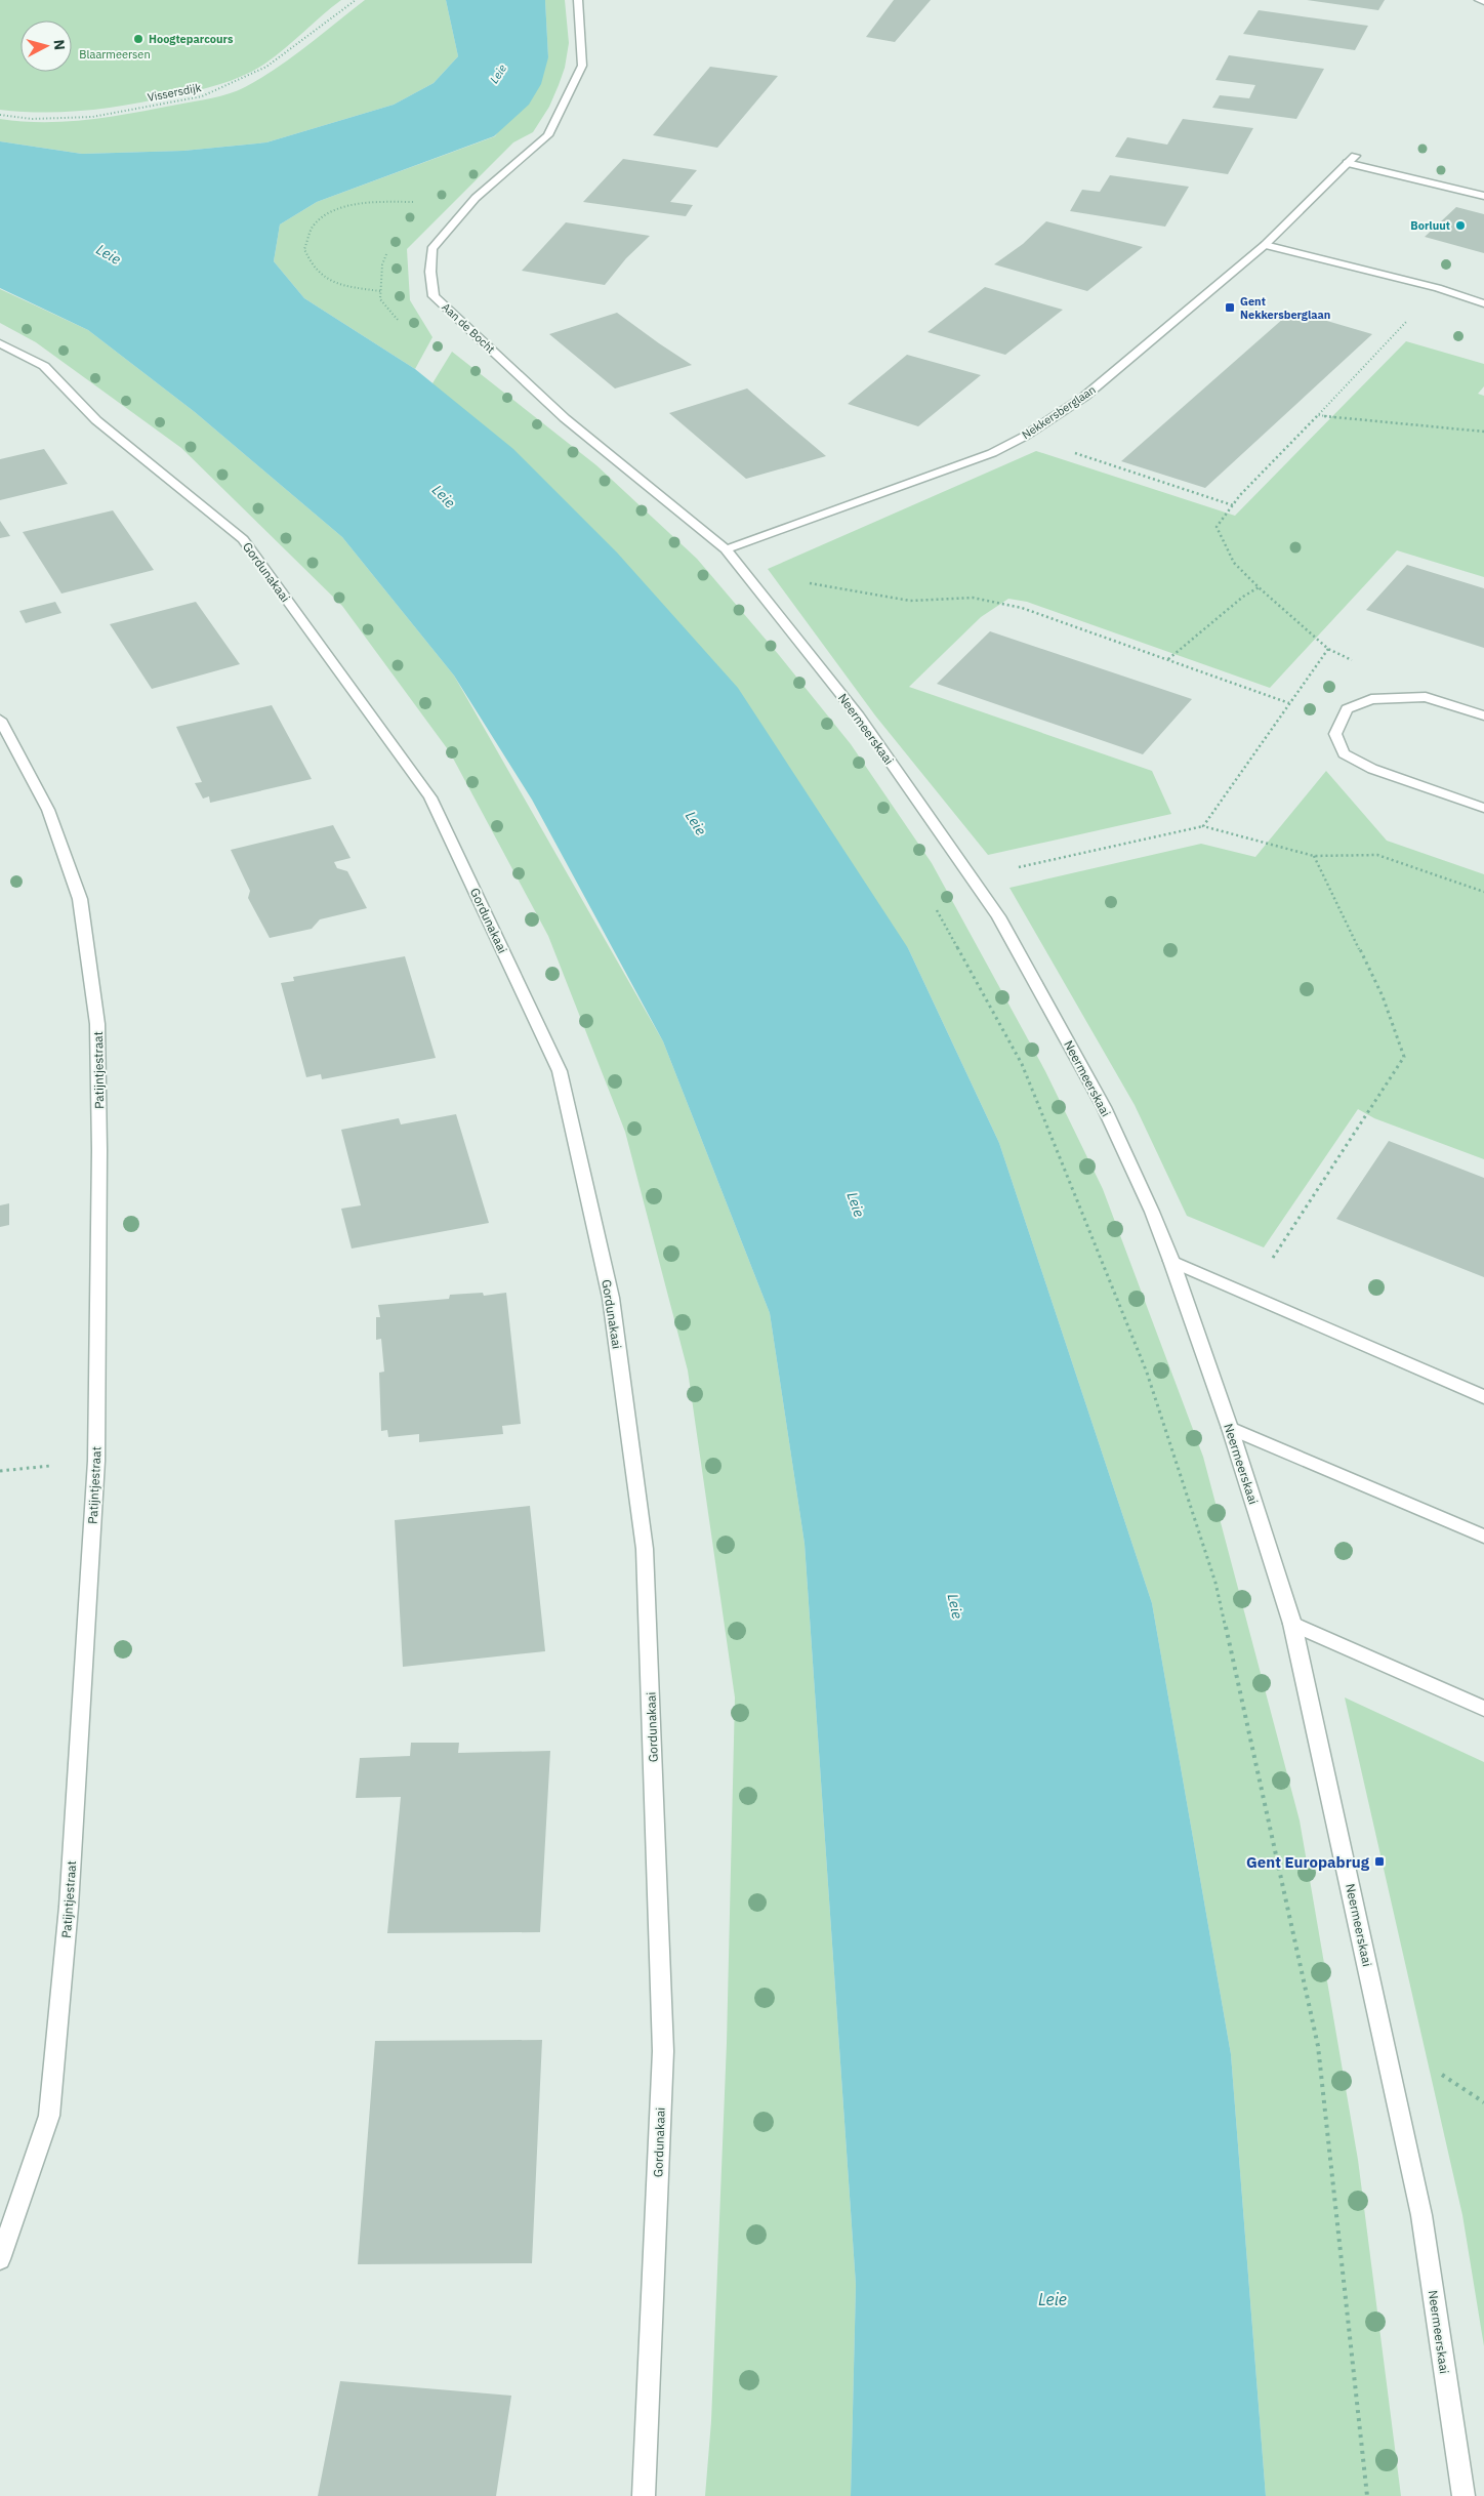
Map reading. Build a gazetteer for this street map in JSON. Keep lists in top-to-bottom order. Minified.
{"streets":{"street":["Aan de Bocht","Nekkersberglaan","Gordunakaai","Neermeerskaai","Patijntjestraat"],"path":["Vissersdijk"]},"crossings":[["Aan de Bocht","Nekkersberglaan"],["Aan de Bocht","Neermeerskaai"],["Nekkersberglaan","Neermeerskaai"]],"water":["Leie"],"parks":["Blaarmeersen"],"places":{"other":["Hoogteparcours","Borluut"],"transit":["Gent Nekkersberglaan","Gent Europabrug"]},"north":"right"}
